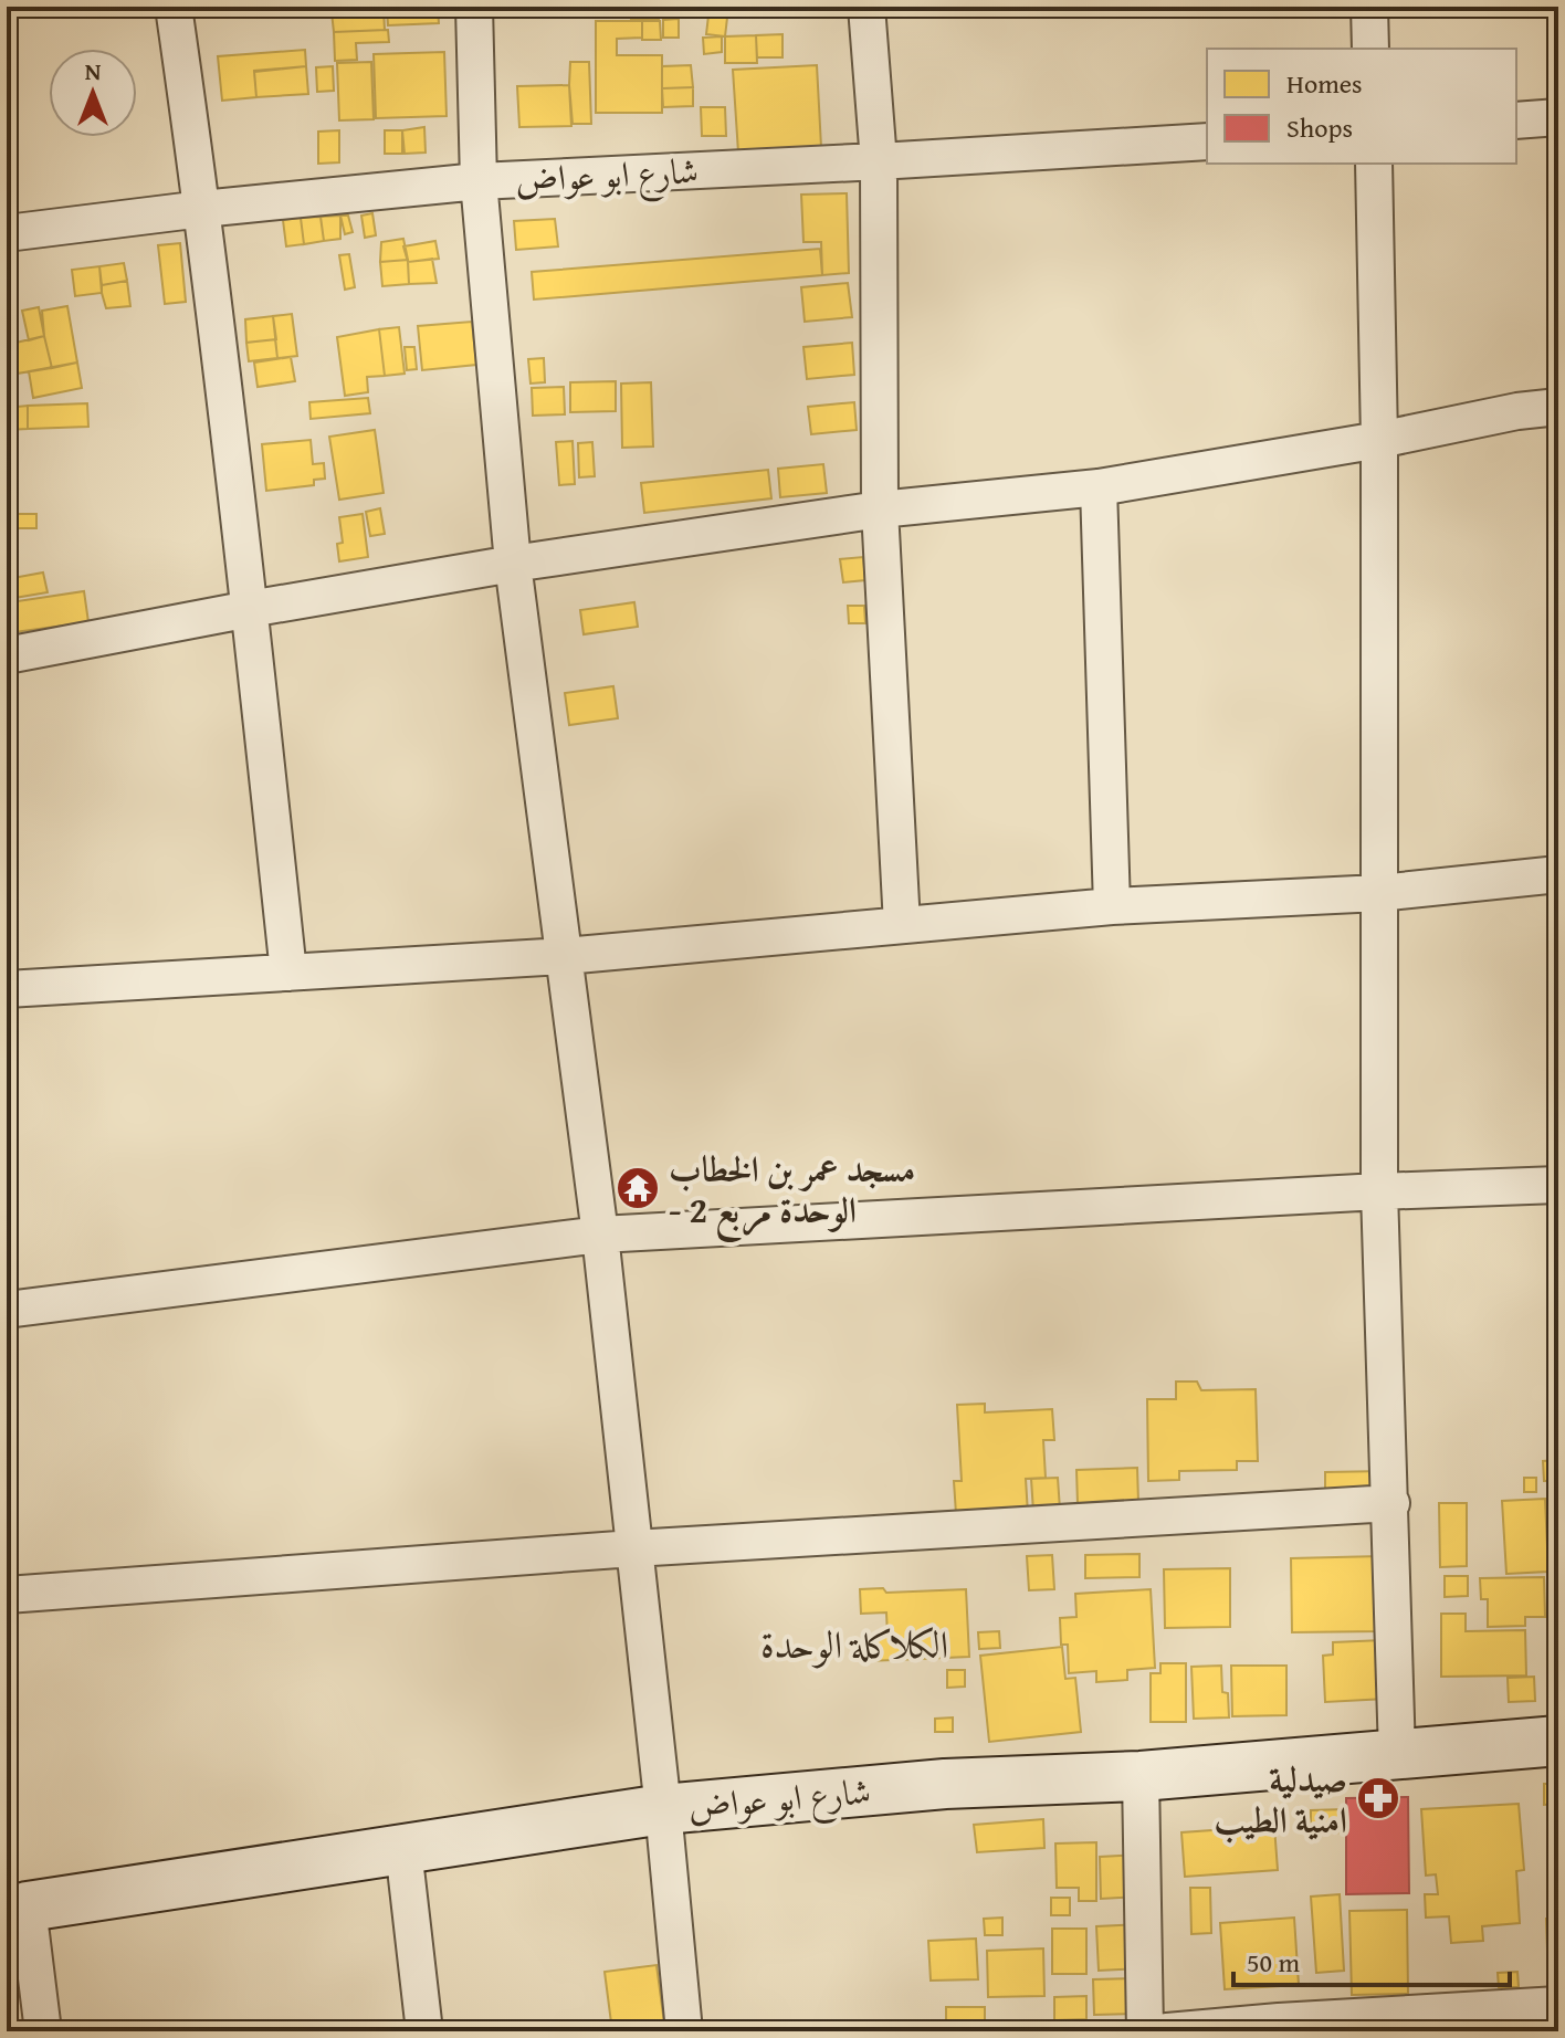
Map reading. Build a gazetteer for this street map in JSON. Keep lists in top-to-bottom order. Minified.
{"streets":{"street":["شارع ابو عواض"]},"districts":["الكلاكلة الوحدة"],"places":{"temple":["مسجد عمر بن الخطاب - الوحدة مربع 2"],"pharmacy":["صيدلية امنية الطيب"]},"legend":["Homes","Shops"],"scale_bar":"50 m","north":"top"}
